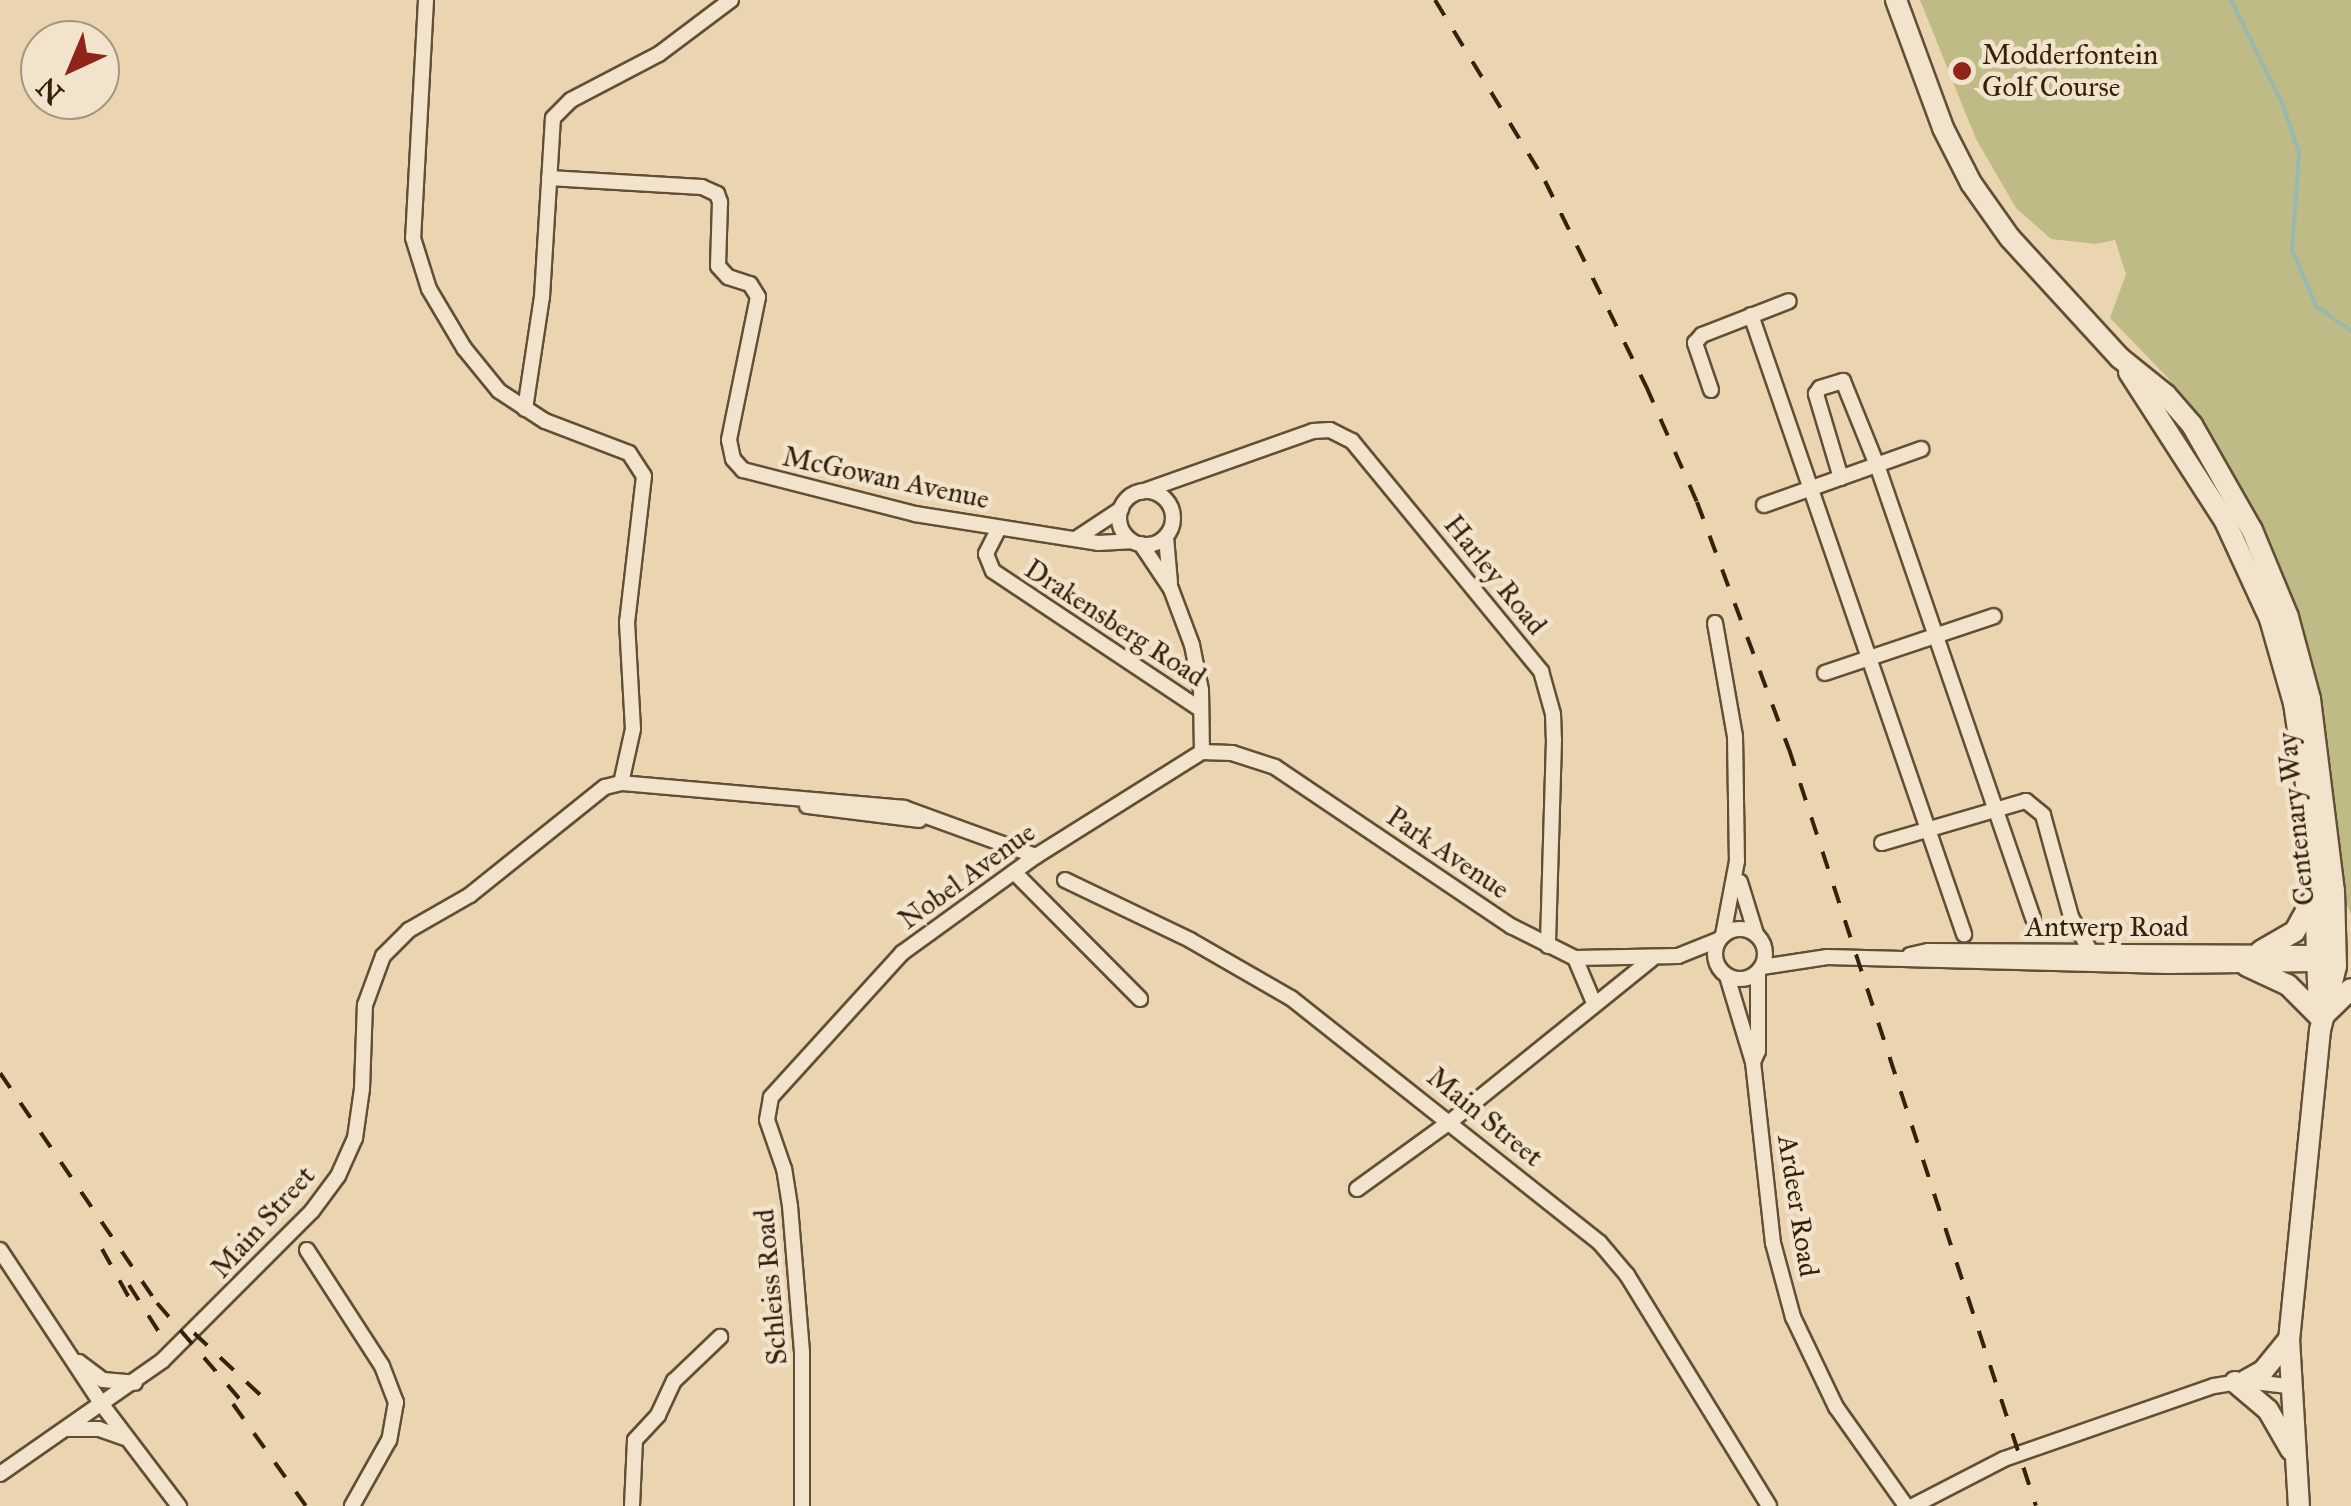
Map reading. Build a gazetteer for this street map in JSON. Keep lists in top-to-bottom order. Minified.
{"streets":{"main road":["Centenary Way"],"street":["McGowan Avenue","Harley Road","Drakensberg Road","Park Avenue","Nobel Avenue","Antwerp Road","Main Street","Ardeer Road","Schleiss Road"]},"crossings":[["McGowan Avenue","Harley Road"],["McGowan Avenue","Drakensberg Road"],["Harley Road","Park Avenue"],["Centenary Way","Antwerp Road"],["Park Avenue","Nobel Avenue"],["Park Avenue","Antwerp Road"],["Park Avenue","Ardeer Road"],["Nobel Avenue","Schleiss Road"],["Antwerp Road","Ardeer Road"]],"places":["Modderfontein Golf Course"],"north":"bottom left"}
